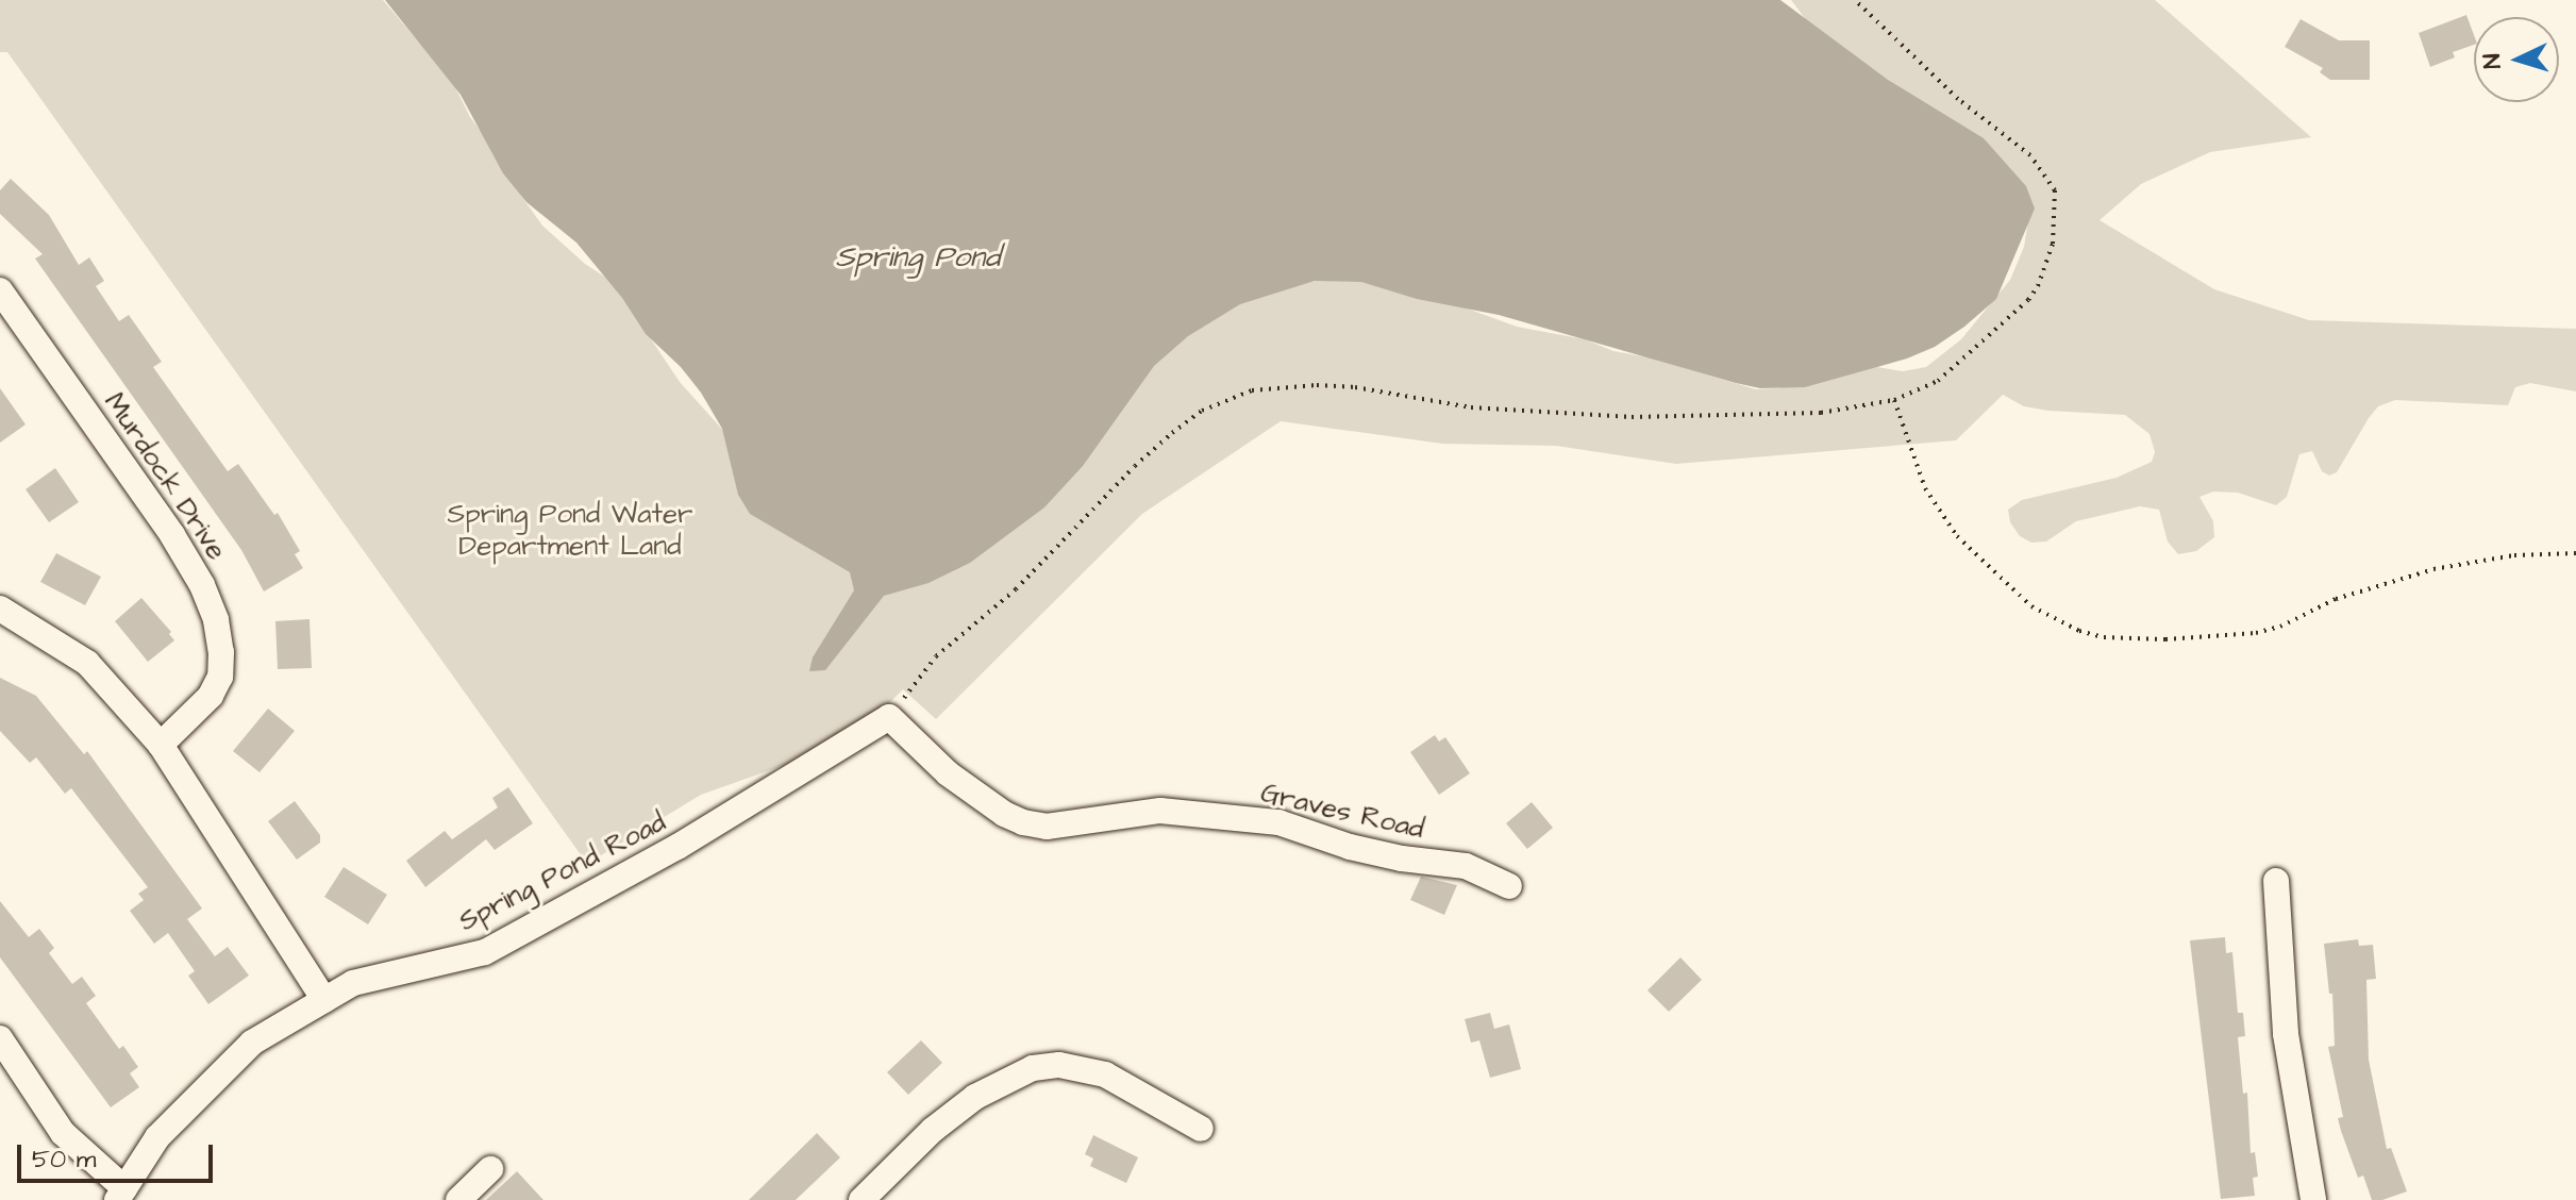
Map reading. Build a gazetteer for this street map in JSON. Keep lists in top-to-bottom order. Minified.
{"streets":{"street":["Murdock Drive","Graves Road","Spring Pond Road"]},"crossings":[["Graves Road","Spring Pond Road"]],"water":["Spring Pond"],"parks":["Spring Pond Water Department Land"],"scale_bar":"50 m","north":"left"}
